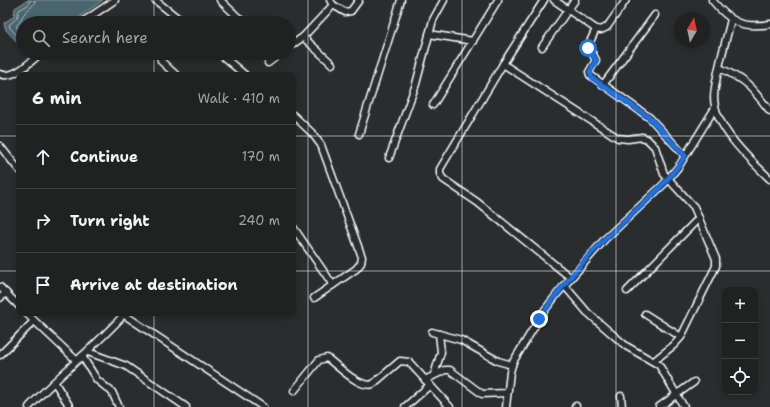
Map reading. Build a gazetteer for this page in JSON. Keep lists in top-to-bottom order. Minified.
{"north":"top","page":{"search":"Search here","heading":["6 min","Walk · 410 m"],"list":[["Continue","170 m"],["Turn right","240 m"],"Arrive at destination"],"map_buttons":["+","−"]}}
